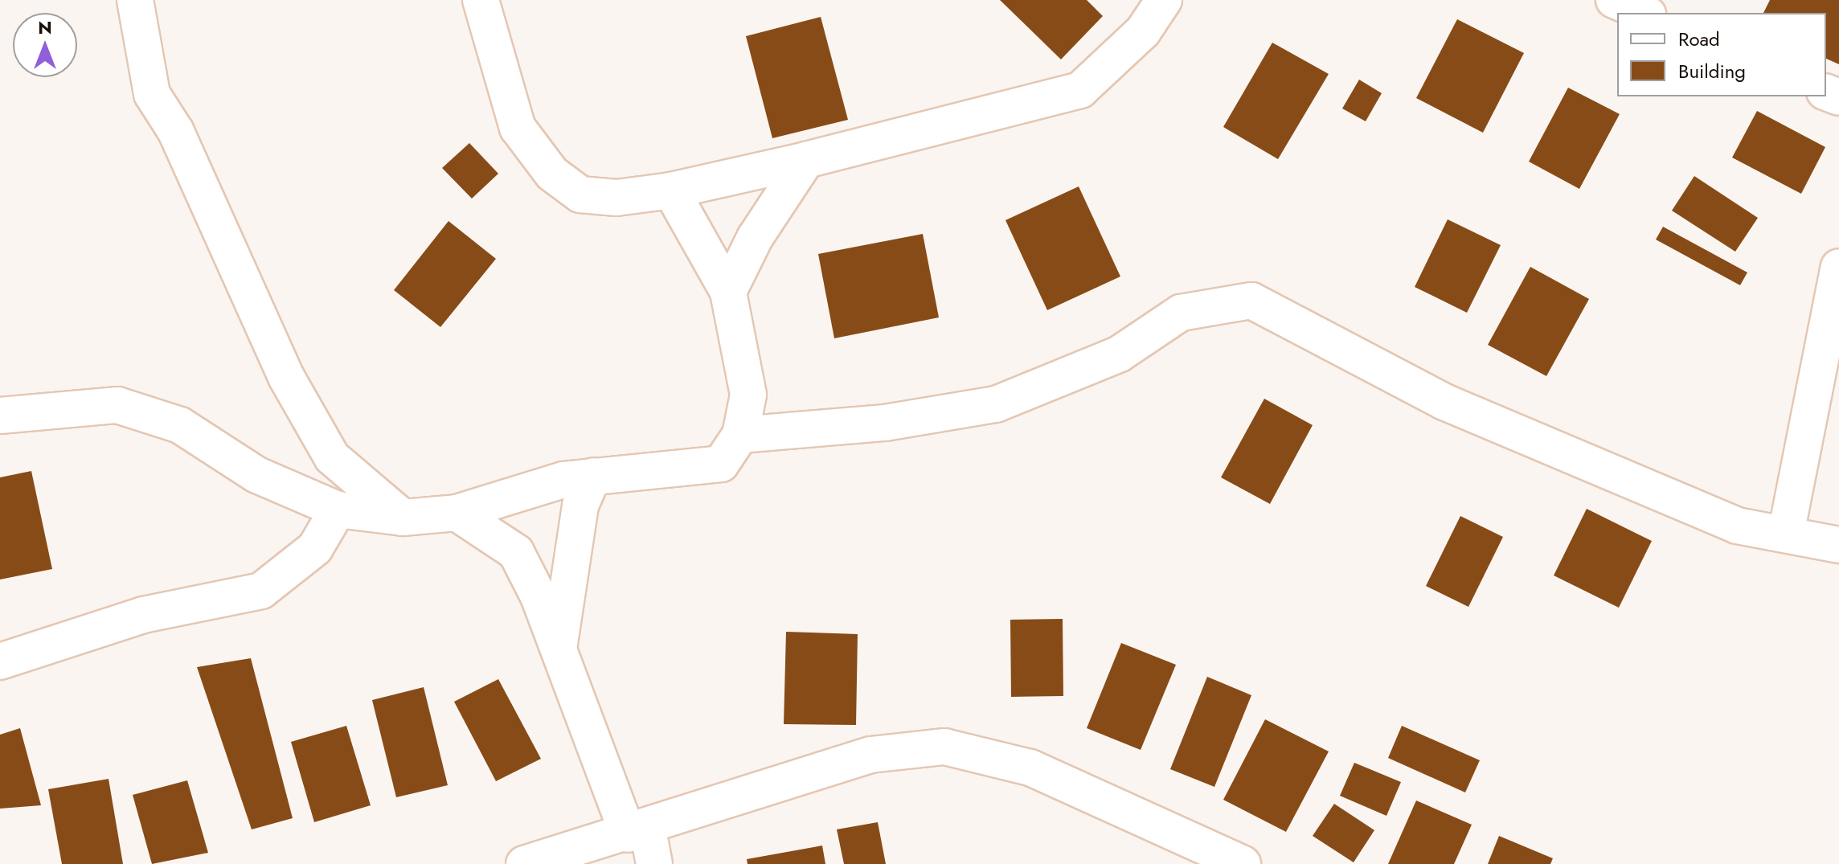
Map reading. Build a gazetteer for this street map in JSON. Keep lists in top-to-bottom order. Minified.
{"legend":["Road","Building"],"north":"top"}
